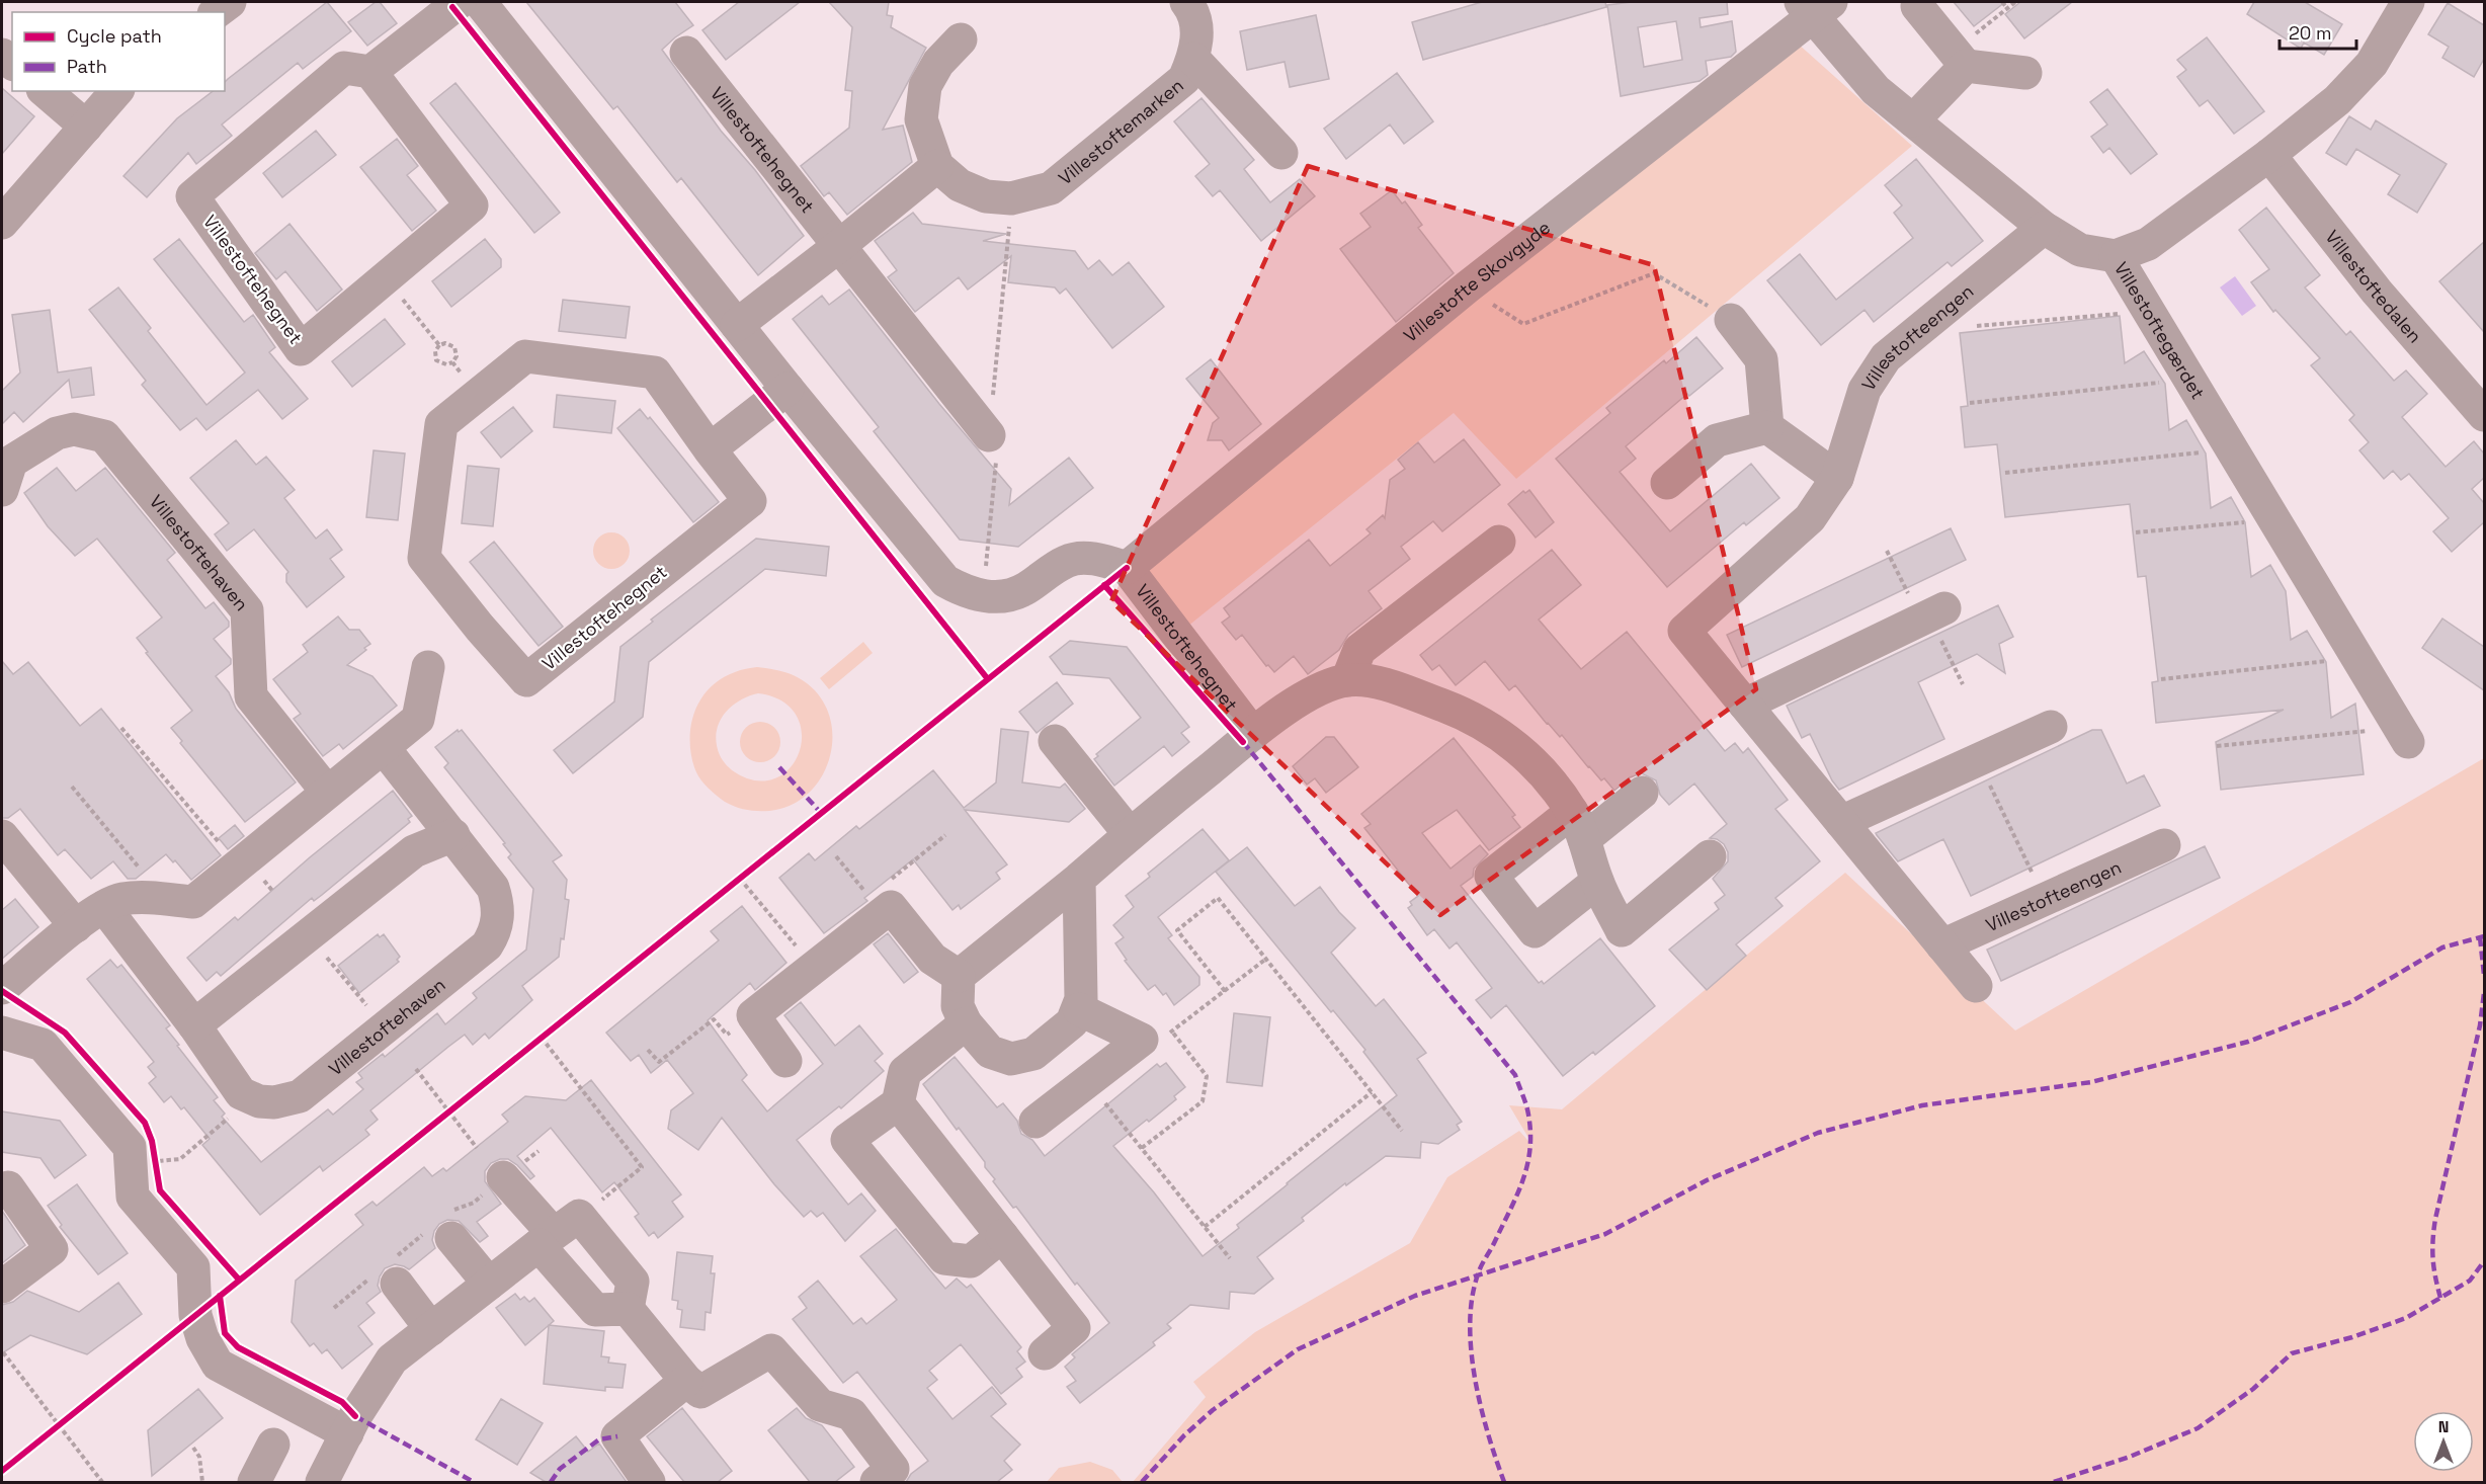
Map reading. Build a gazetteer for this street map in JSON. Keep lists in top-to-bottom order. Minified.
{"streets":{"street":["Villestoftemarken","Villestoftehegnet","Villestofte Skovgyde","Villestoftedalen","Villestoftegærdet","Villestofteengen","Villestoftehaven"]},"crossings":[["Villestoftehegnet","Villestofte Skovgyde"],["Villestofte Skovgyde","Villestoftegærdet"],["Villestoftegærdet","Villestofteengen"]],"legend":["Cycle path","Path"],"scale_bar":"20 m","north":"top"}
